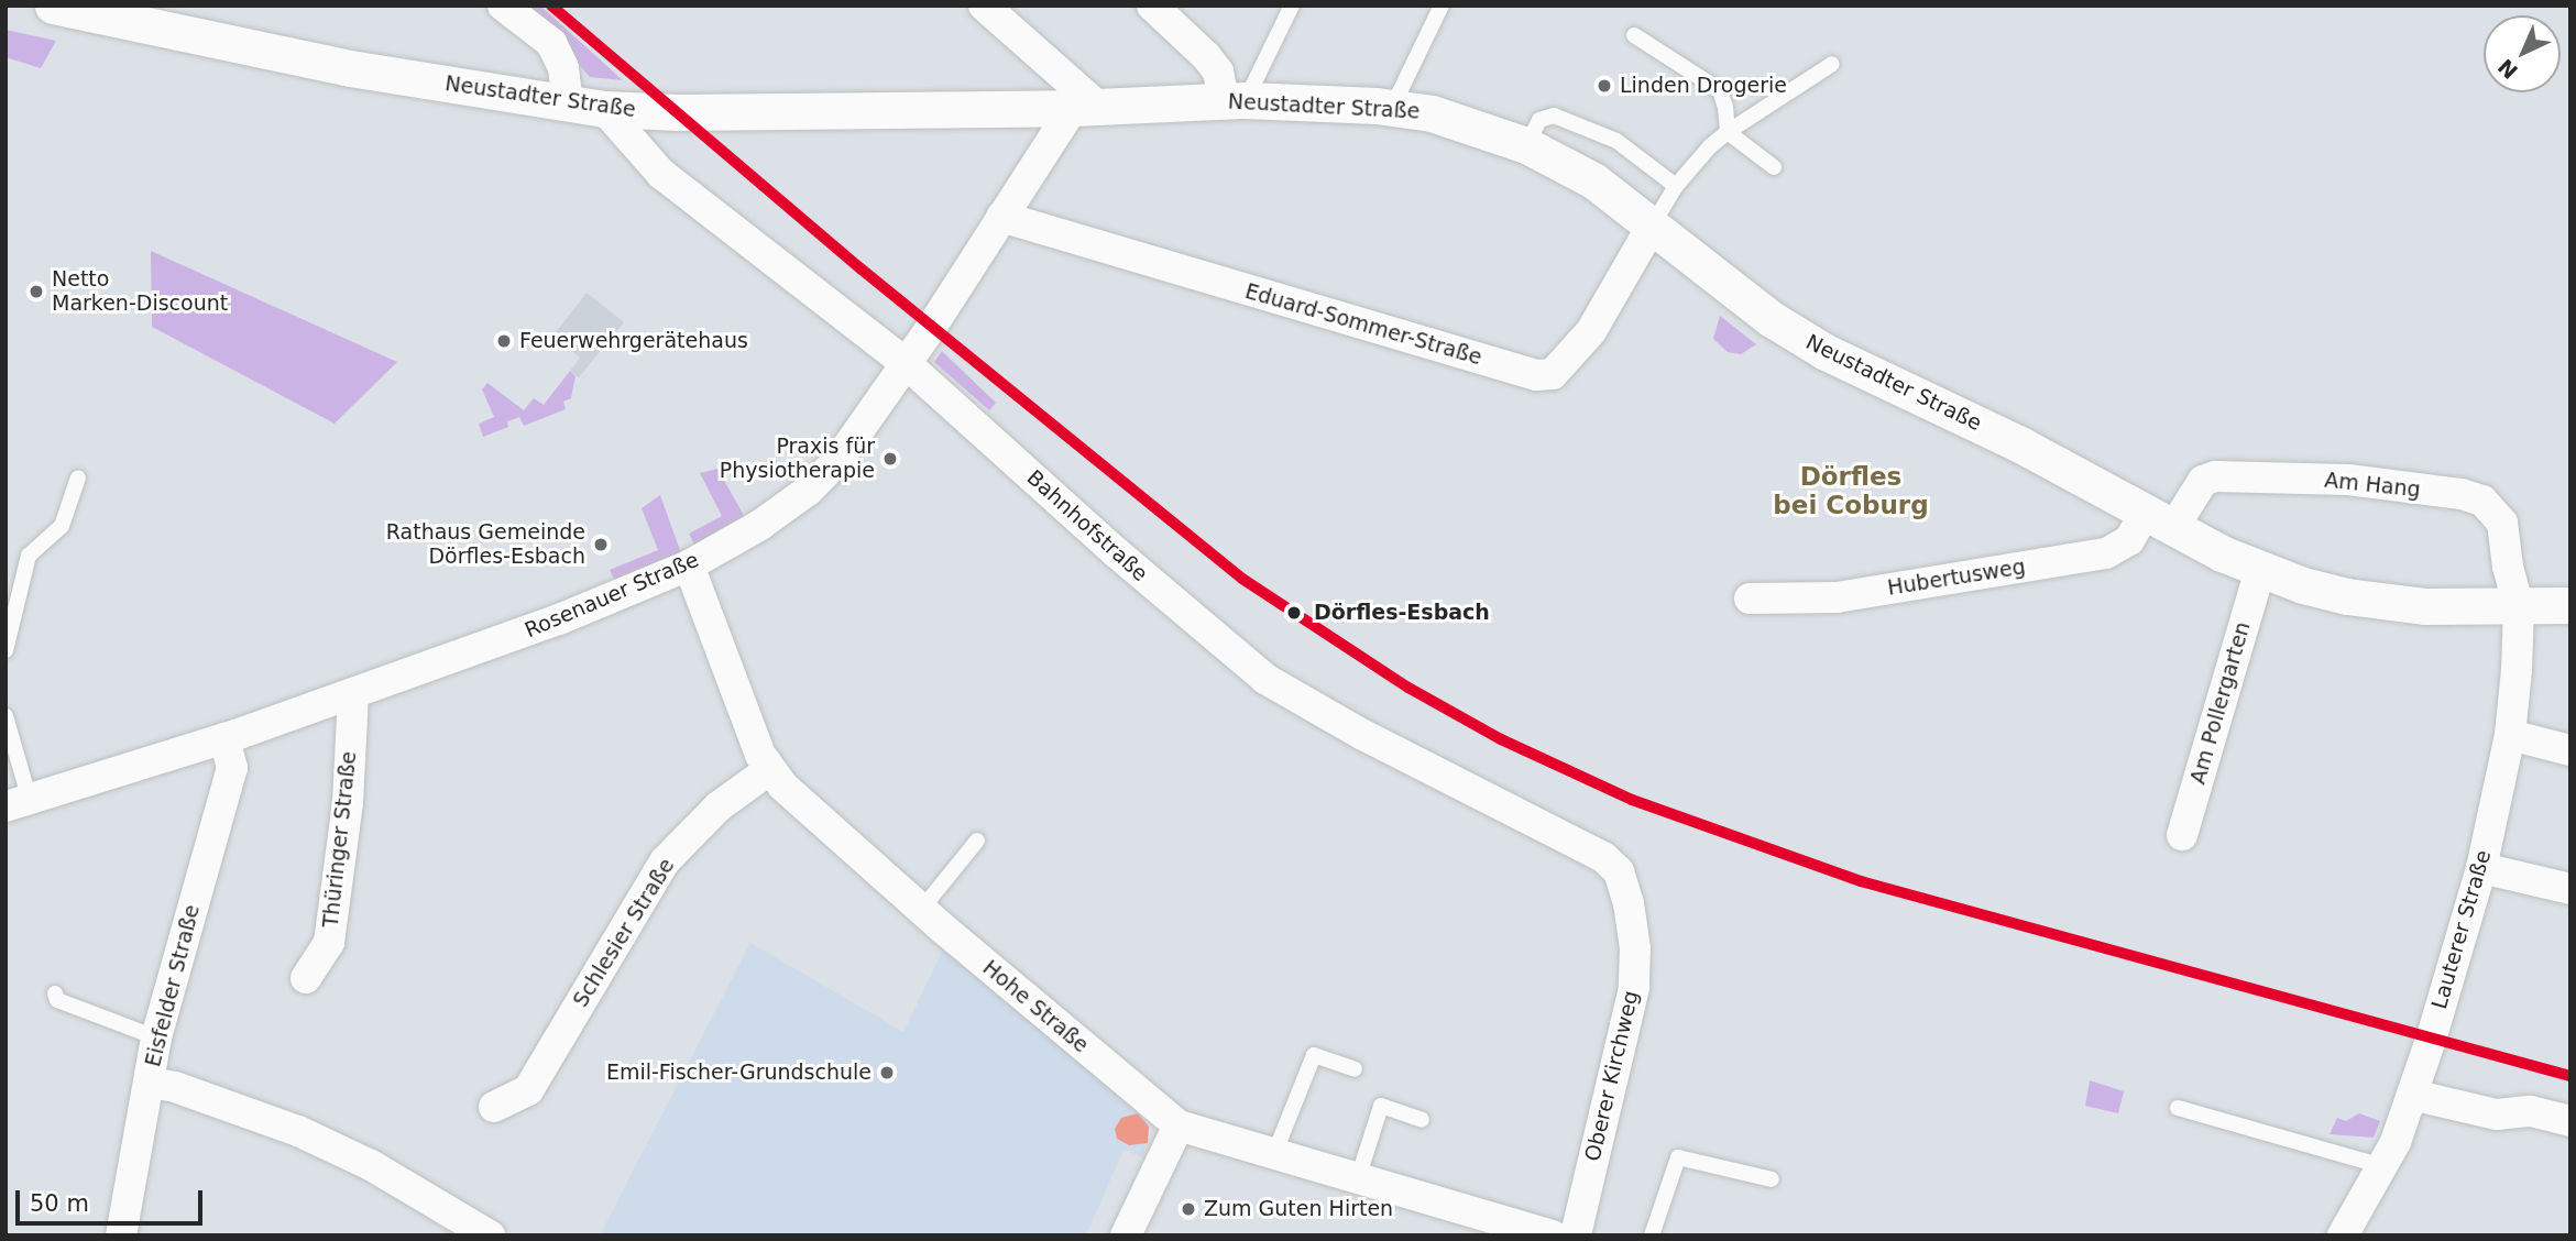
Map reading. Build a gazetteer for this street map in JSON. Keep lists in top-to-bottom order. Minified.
{"streets":{"street":["Neustadter Straße","Eduard-Sommer-Straße","Am Hang","Bahnhofstraße","Hubertusweg","Rosenauer Straße","Am Pollergarten","Thüringer Straße","Lauterer Straße","Schlesier Straße","Eisfelder Straße","Hohe Straße","Oberer Kirchweg"]},"crossings":[["Neustadter Straße","Eduard-Sommer-Straße"],["Neustadter Straße","Am Hang"],["Neustadter Straße","Bahnhofstraße"],["Neustadter Straße","Hubertusweg"],["Neustadter Straße","Rosenauer Straße"],["Neustadter Straße","Am Pollergarten"],["Neustadter Straße","Lauterer Straße"],["Eduard-Sommer-Straße","Rosenauer Straße"],["Am Hang","Hubertusweg"],["Am Hang","Lauterer Straße"],["Bahnhofstraße","Rosenauer Straße"],["Bahnhofstraße","Oberer Kirchweg"],["Rosenauer Straße","Thüringer Straße"],["Rosenauer Straße","Eisfelder Straße"],["Rosenauer Straße","Hohe Straße"],["Schlesier Straße","Hohe Straße"]],"districts":["Dörfles bei Coburg"],"places":["Linden Drogerie","Netto Marken-Discount","Feuerwehrgerätehaus","Praxis für Physiotherapie","Rathaus Gemeinde Dörfles-Esbach","Dörfles-Esbach","Emil-Fischer-Grundschule","Zum Guten Hirten"],"scale_bar":"50 m","north":"bottom left"}
